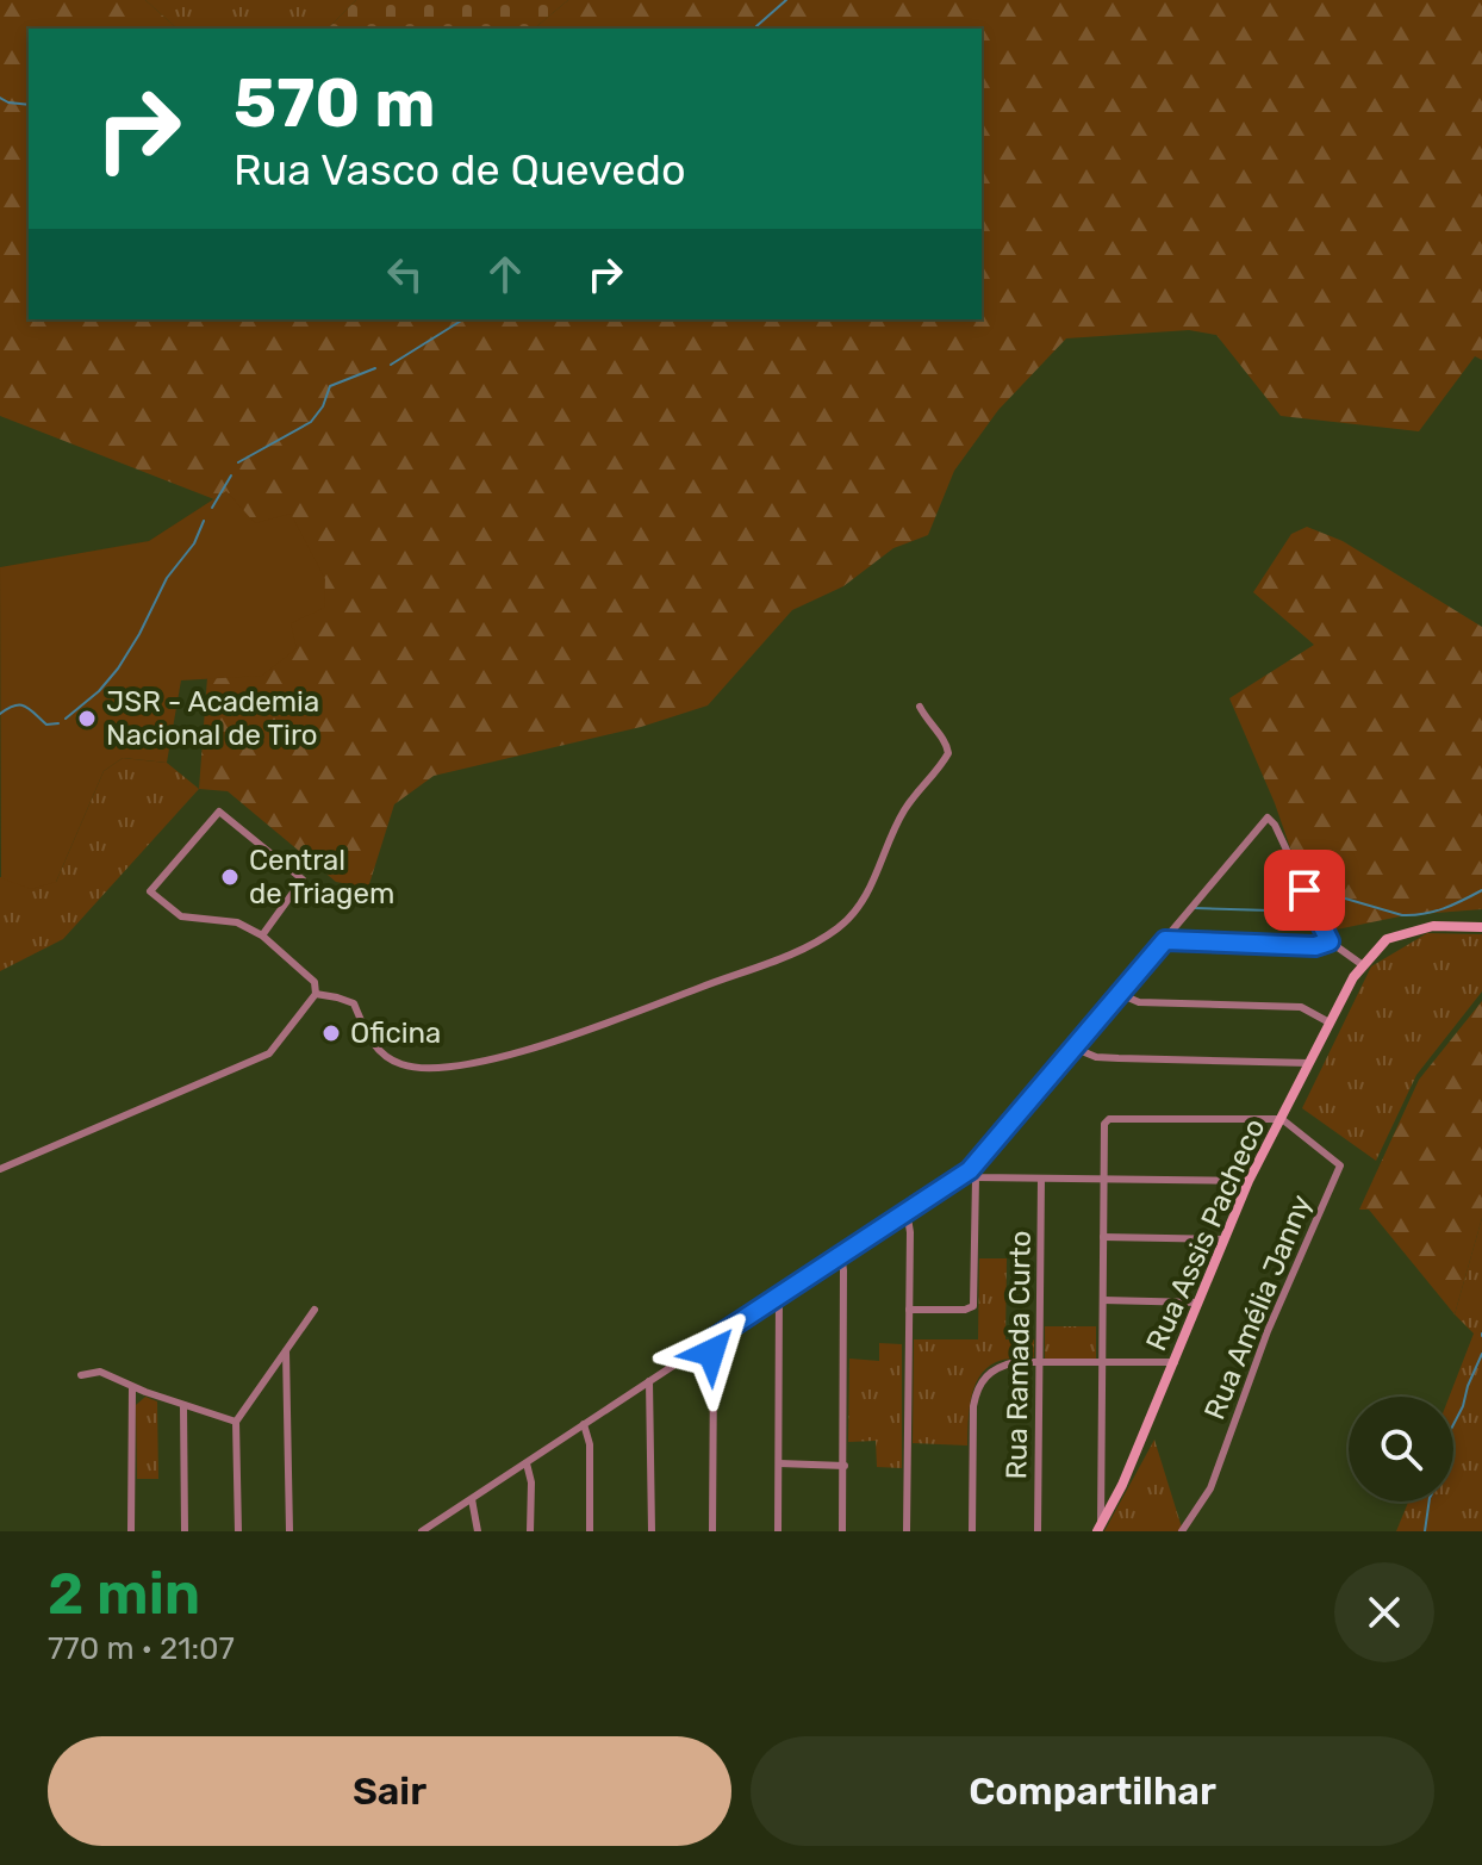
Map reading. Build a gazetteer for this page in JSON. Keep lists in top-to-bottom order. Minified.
{"streets":{"street":["Rua Assis Pacheco","Rua Amélia Janny","Rua Ramada Curto"]},"crossings":[["Rua Assis Pacheco","Rua Amélia Janny"]],"places":["JSR - Academia Nacional de Tiro","Central de Triagem","Oficina"],"page":{"turn":["570 m","Rua Vasco de Quevedo"],"heading":["2 min","770 m · 21:07"],"buttons":["Sair","Compartilhar"]}}
